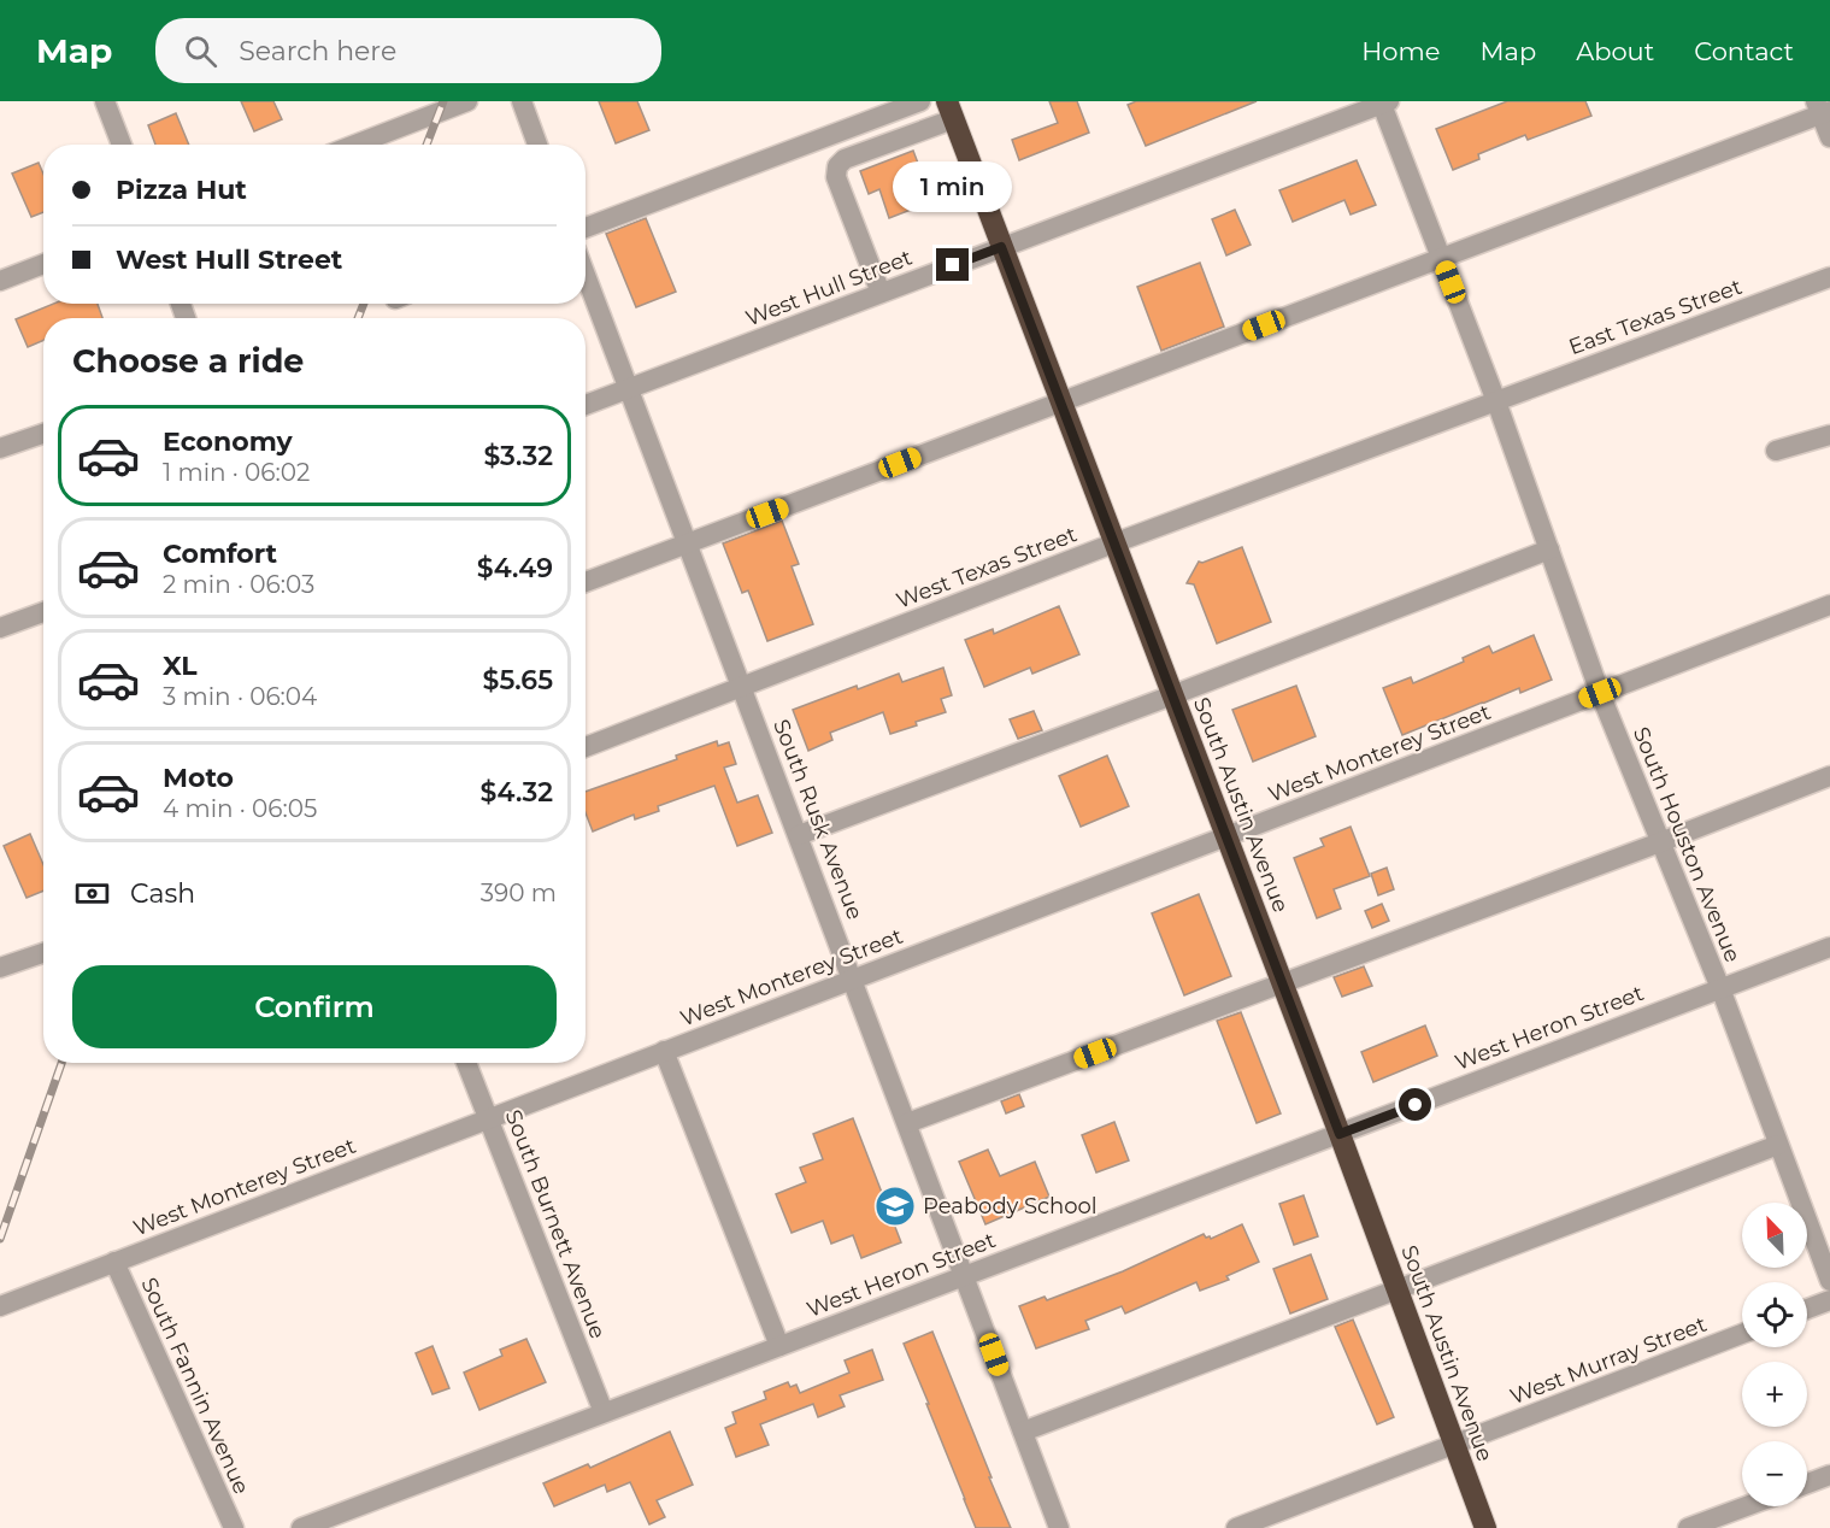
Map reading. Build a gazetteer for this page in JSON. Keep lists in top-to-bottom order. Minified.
{"streets":{"highway":["South Austin Avenue"],"street":["West Hull Street","East Texas Street","West Texas Street","West Monterey Street","South Rusk Avenue","South Houston Avenue","West Heron Street","South Burnett Avenue","West Murray Street","South Fannin Avenue"]},"crossings":[["West Hull Street","South Austin Avenue"],["West Hull Street","South Rusk Avenue"],["West Hull Street","South Houston Avenue"],["East Texas Street","West Texas Street"],["East Texas Street","South Houston Avenue"],["West Texas Street","South Austin Avenue"],["West Texas Street","South Rusk Avenue"],["West Texas Street","South Houston Avenue"],["West Monterey Street","South Austin Avenue"],["West Monterey Street","South Rusk Avenue"],["West Monterey Street","South Houston Avenue"],["West Monterey Street","South Burnett Avenue"],["West Monterey Street","South Fannin Avenue"],["South Austin Avenue","West Heron Street"],["South Austin Avenue","West Murray Street"],["South Rusk Avenue","West Heron Street"],["South Houston Avenue","West Heron Street"],["West Heron Street","South Burnett Avenue"]],"places":{"school or university":["Peabody School"]},"north":"top left","page":{"header":"Map","search":"Search here","nav":["Home","Map","About","Contact"],"banner":["Pizza Hut","West Hull Street"],"bubble":"1 min","heading":"Choose a ride","list":[{"name":"Economy","note":"1 min · 06:02","value":"$3.32"},{"name":"Comfort","note":"2 min · 06:03","value":"$4.49"},{"name":"XL","note":"3 min · 06:04","value":"$5.65"},{"name":"Moto","note":"4 min · 06:05","value":"$4.32"}],"pay":["Cash","390 m"],"buttons":"Confirm","map_buttons":["+","−"]}}
